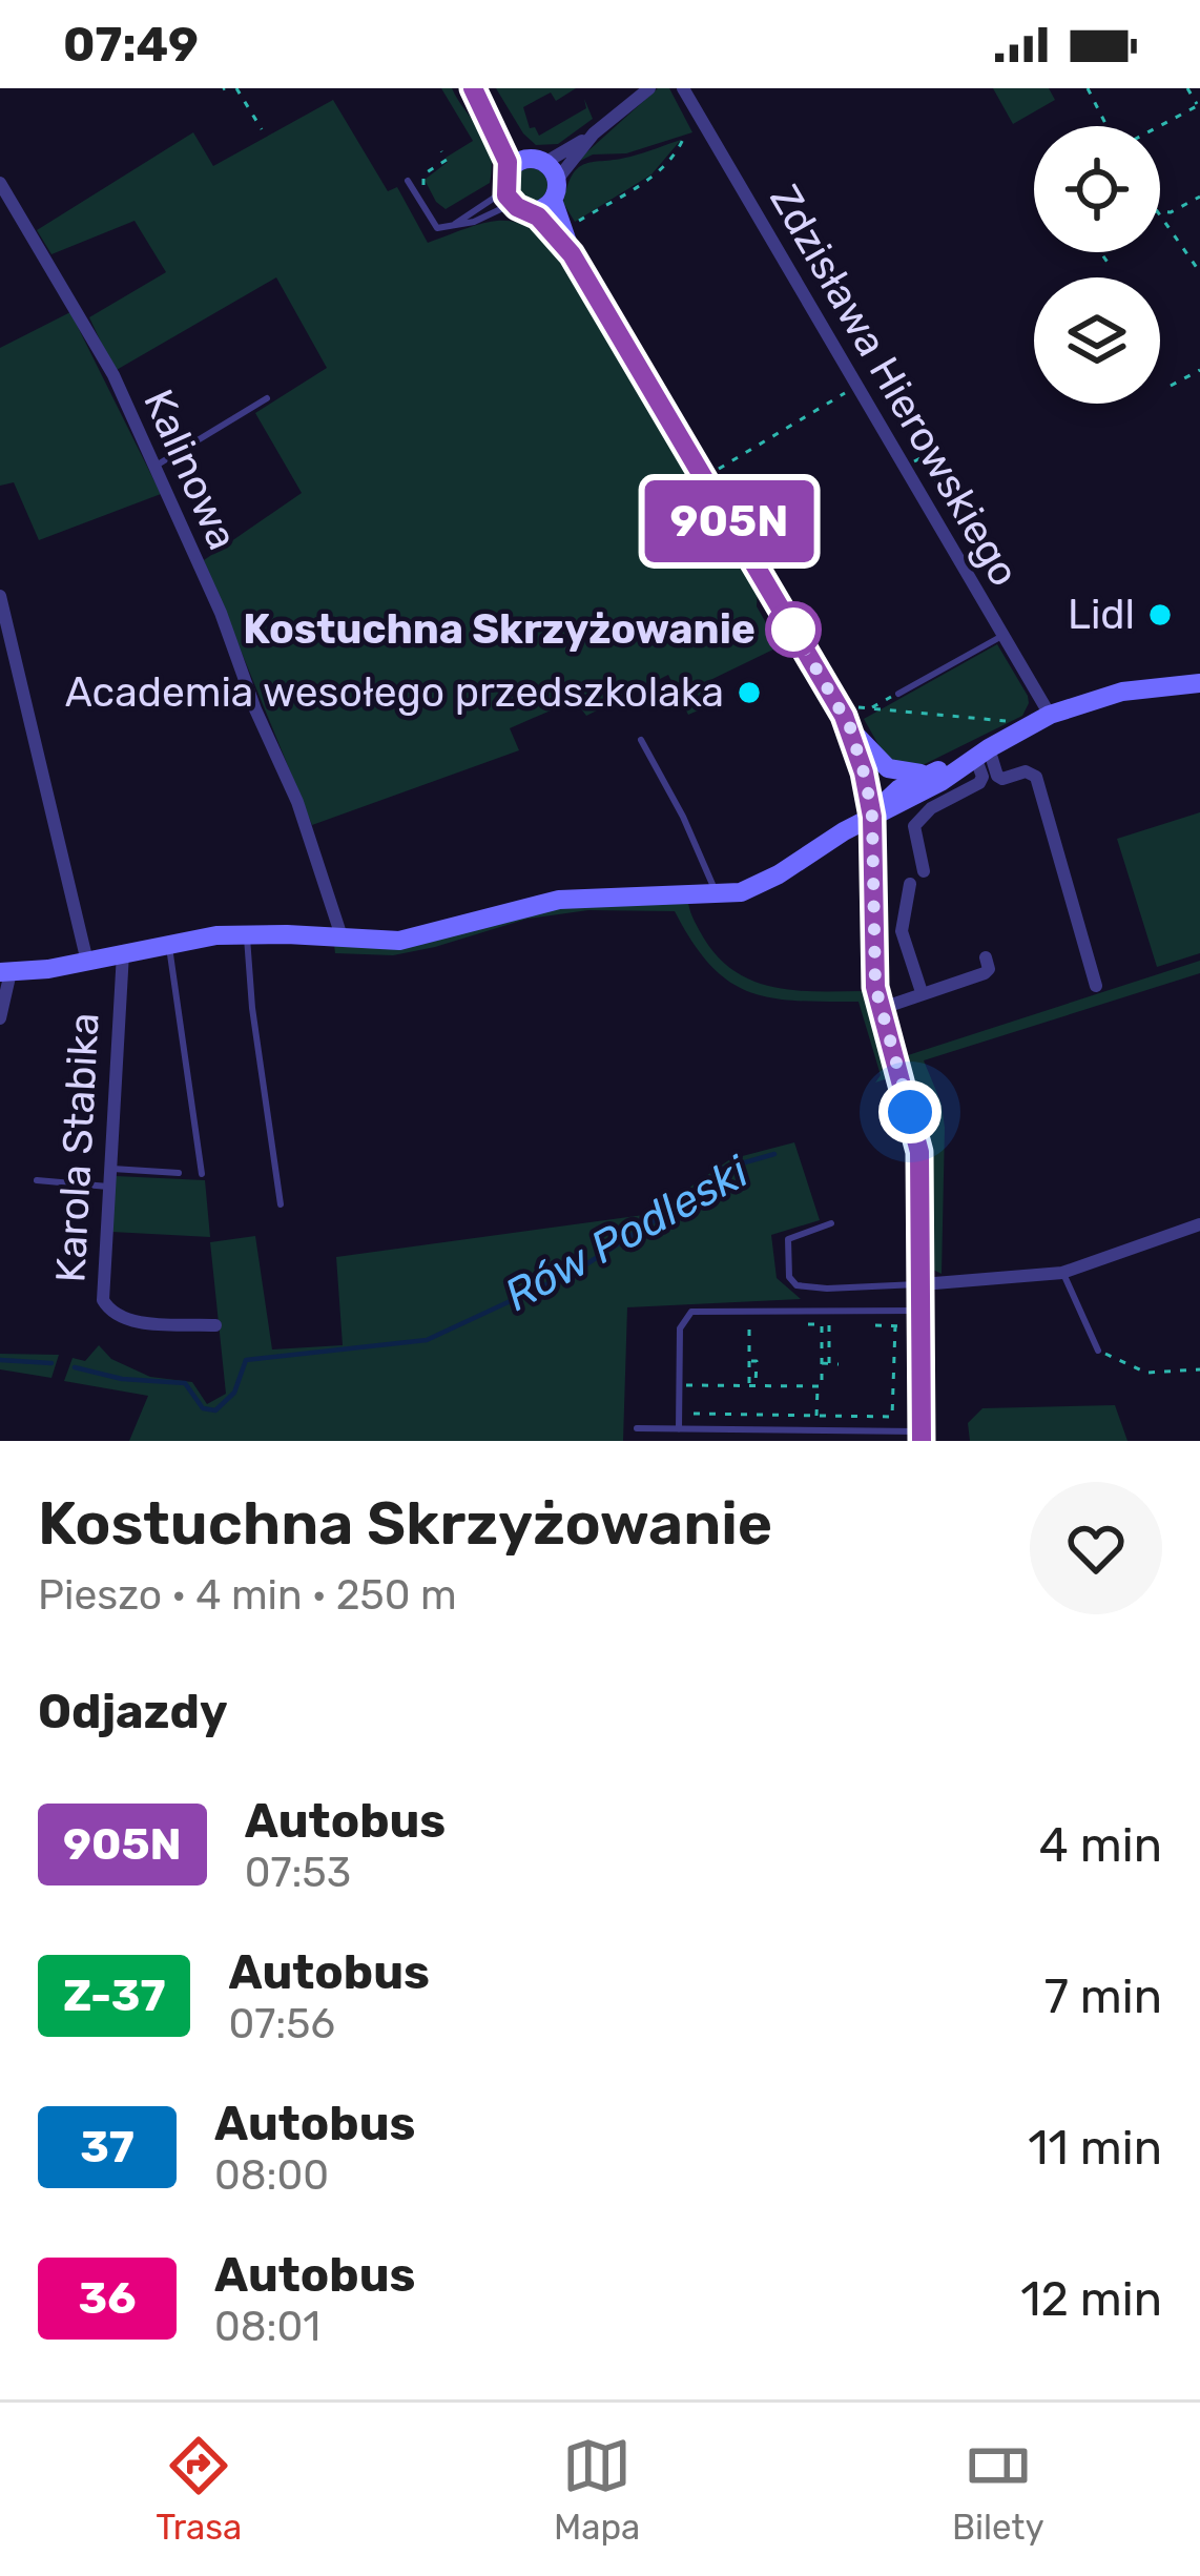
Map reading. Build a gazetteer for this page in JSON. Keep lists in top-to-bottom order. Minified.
{"streets":{"street":["Zdzisława Hierowskiego","Kalinowa","Karola Stabika"]},"crossings":[["Kalinowa","Karola Stabika"]],"water":["Rów Podleski"],"places":["Lidl","Kostuchna Skrzyżowanie","Academia wesołego przedszkolaka"],"lines":["bus line 905N"],"page":{"status":"07:49","on_map":"905N","heading":[["Kostuchna Skrzyżowanie","Pieszo · 4 min · 250 m"],"Odjazdy"],"list":[{"mark":"905N","name":"Autobus","note":"07:53","value":"4 min"},{"mark":"Z-37","name":"Autobus","note":"07:56","value":"7 min"},{"mark":"37","name":"Autobus","note":"08:00","value":"11 min"},{"mark":"36","name":"Autobus","note":"08:01","value":"12 min"}],"tabs":["Trasa","Mapa","Bilety"]}}
